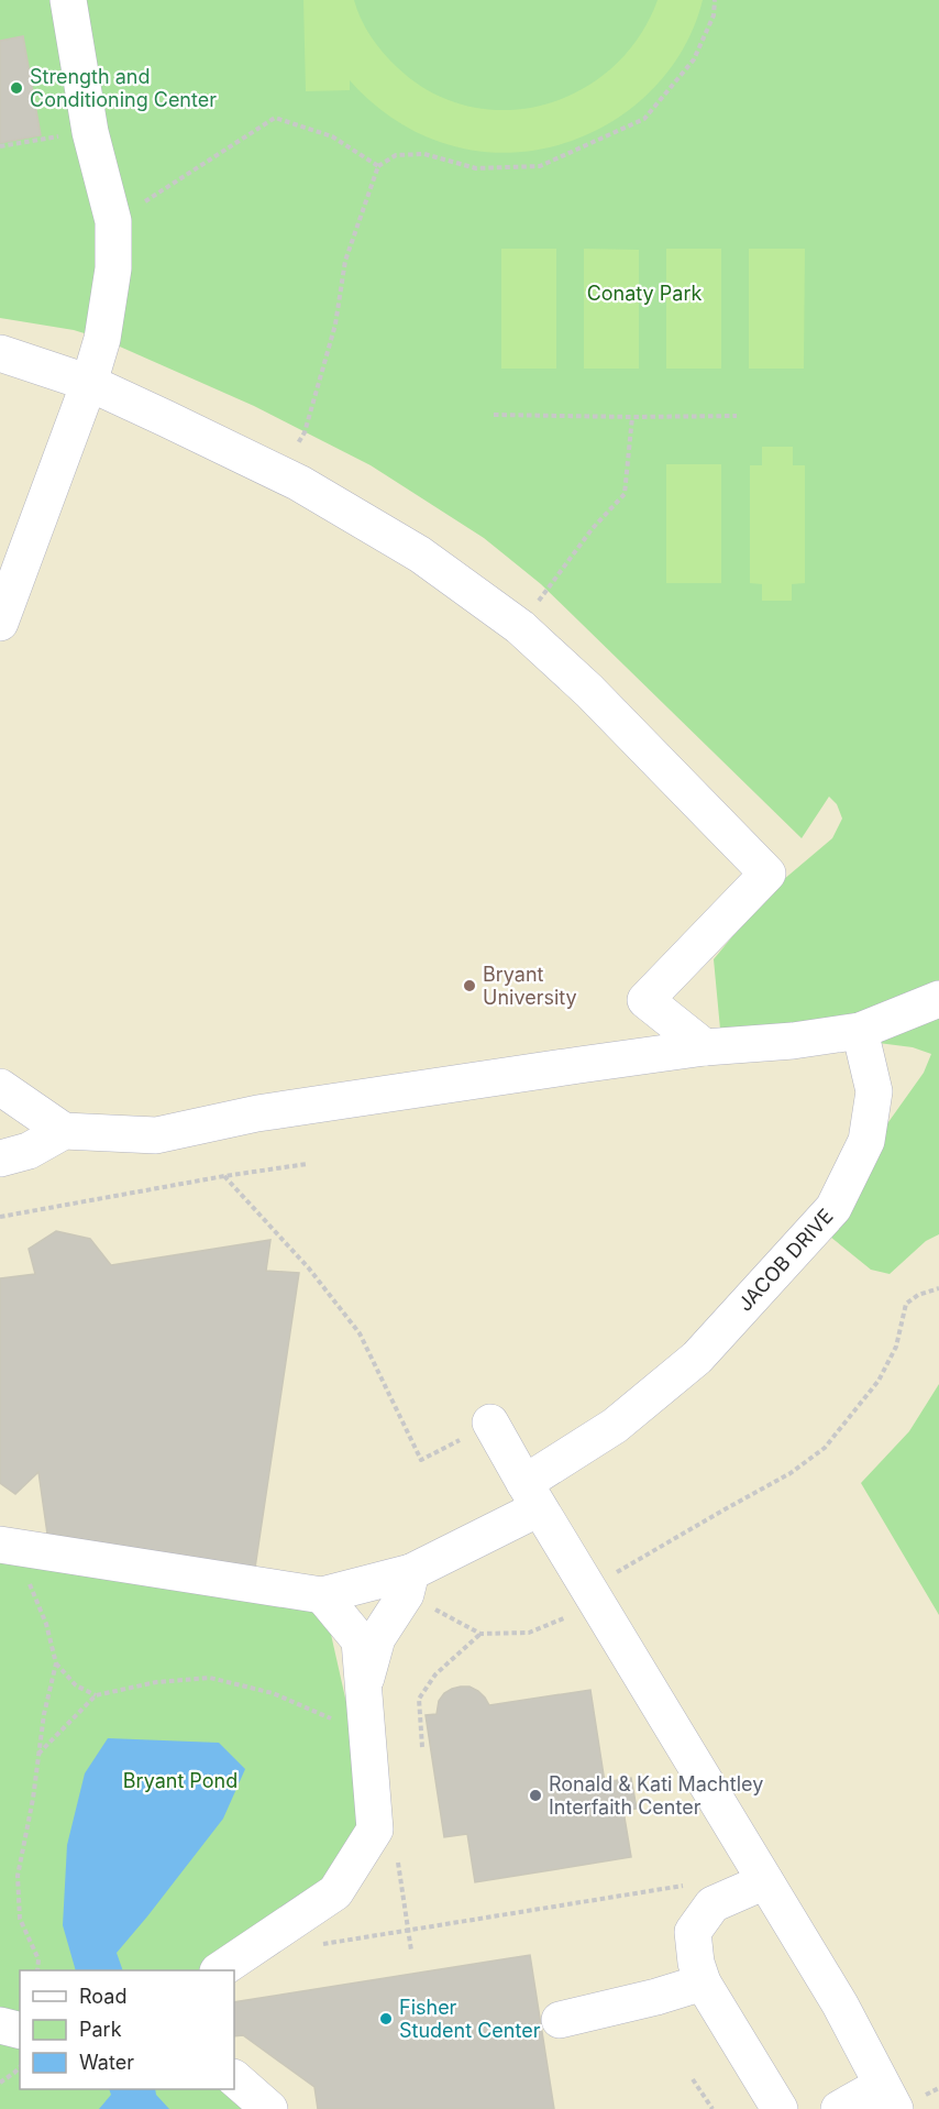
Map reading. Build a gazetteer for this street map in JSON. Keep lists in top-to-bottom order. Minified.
{"streets":{"street":["JACOB DRIVE"]},"parks":["Conaty Park","Bryant Pond"],"places":["Strength and Conditioning Center","Bryant University","Ronald & Kati Machtley Interfaith Center","Fisher Student Center"],"legend":["Road","Park","Water"]}
